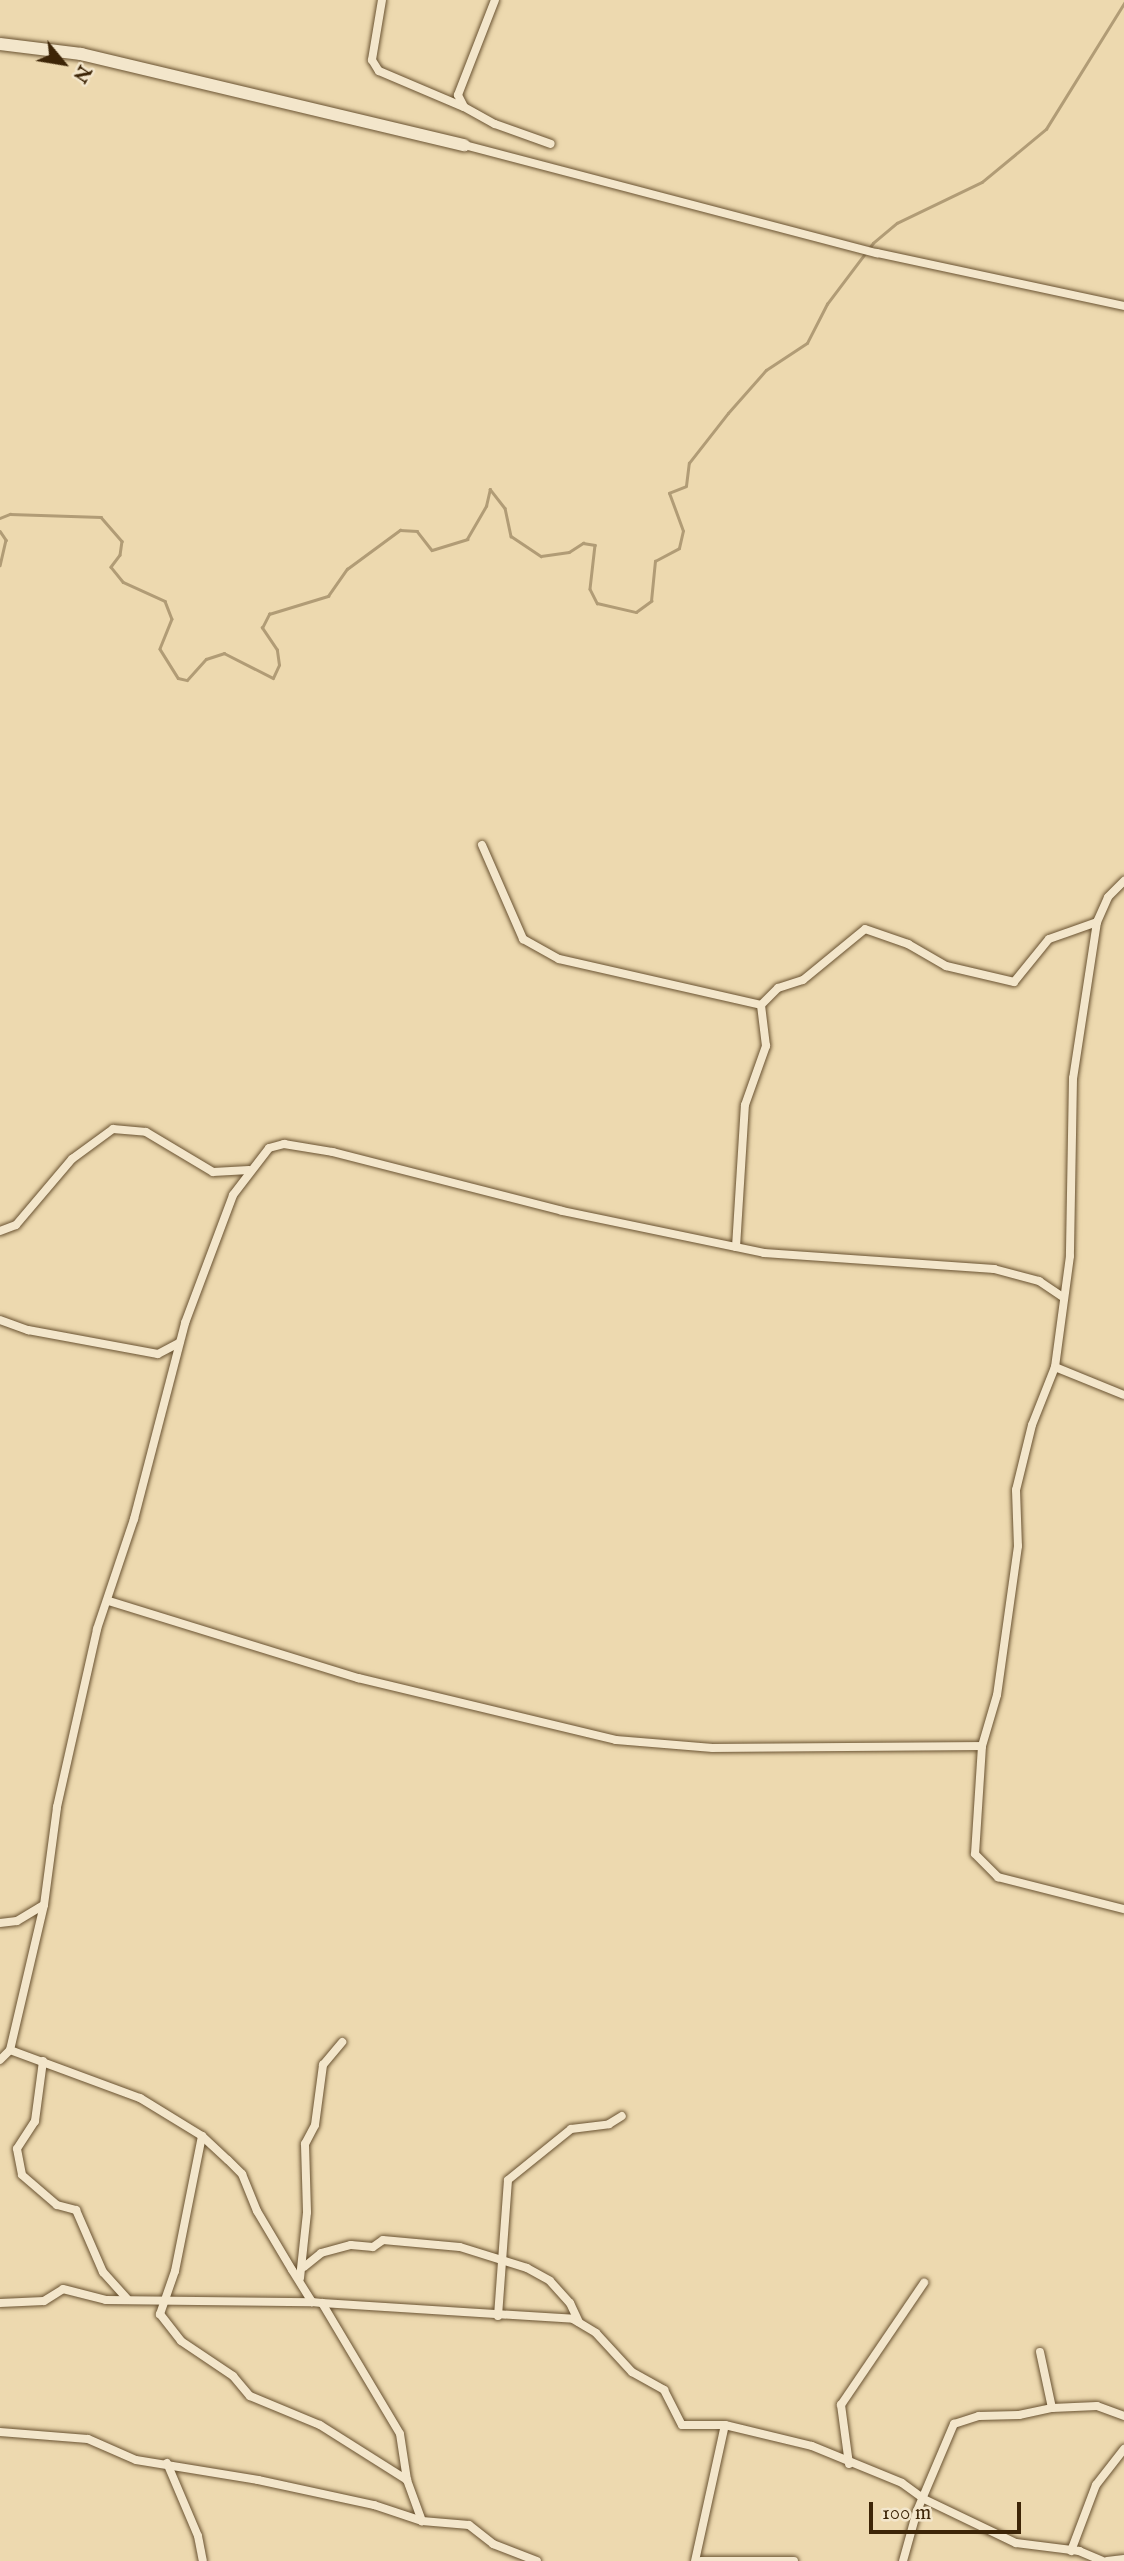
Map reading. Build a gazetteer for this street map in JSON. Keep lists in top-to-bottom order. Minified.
{"scale_bar":"100 m","north":"bottom right"}
